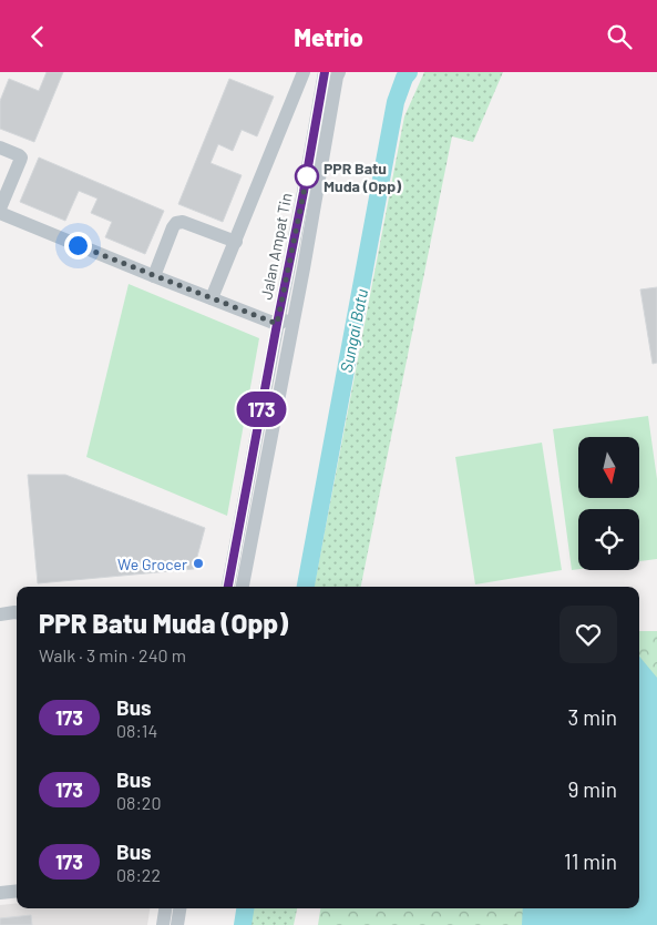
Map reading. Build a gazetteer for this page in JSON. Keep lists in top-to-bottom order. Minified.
{"streets":{"street":["Jalan Ampat Tin"]},"water":["Sungai Batu"],"places":["PPR Batu Muda (Opp)","We Grocer"],"lines":["bus line 173"],"north":"bottom","page":{"header":"Metrio","on_map":"173","heading":["PPR Batu Muda (Opp)","Walk · 3 min · 240 m"],"list":[{"mark":"173","name":"Bus","note":"08:14","value":"3 min"},{"mark":"173","name":"Bus","note":"08:20","value":"9 min"},{"mark":"173","name":"Bus","note":"08:22","value":"11 min"}]}}
